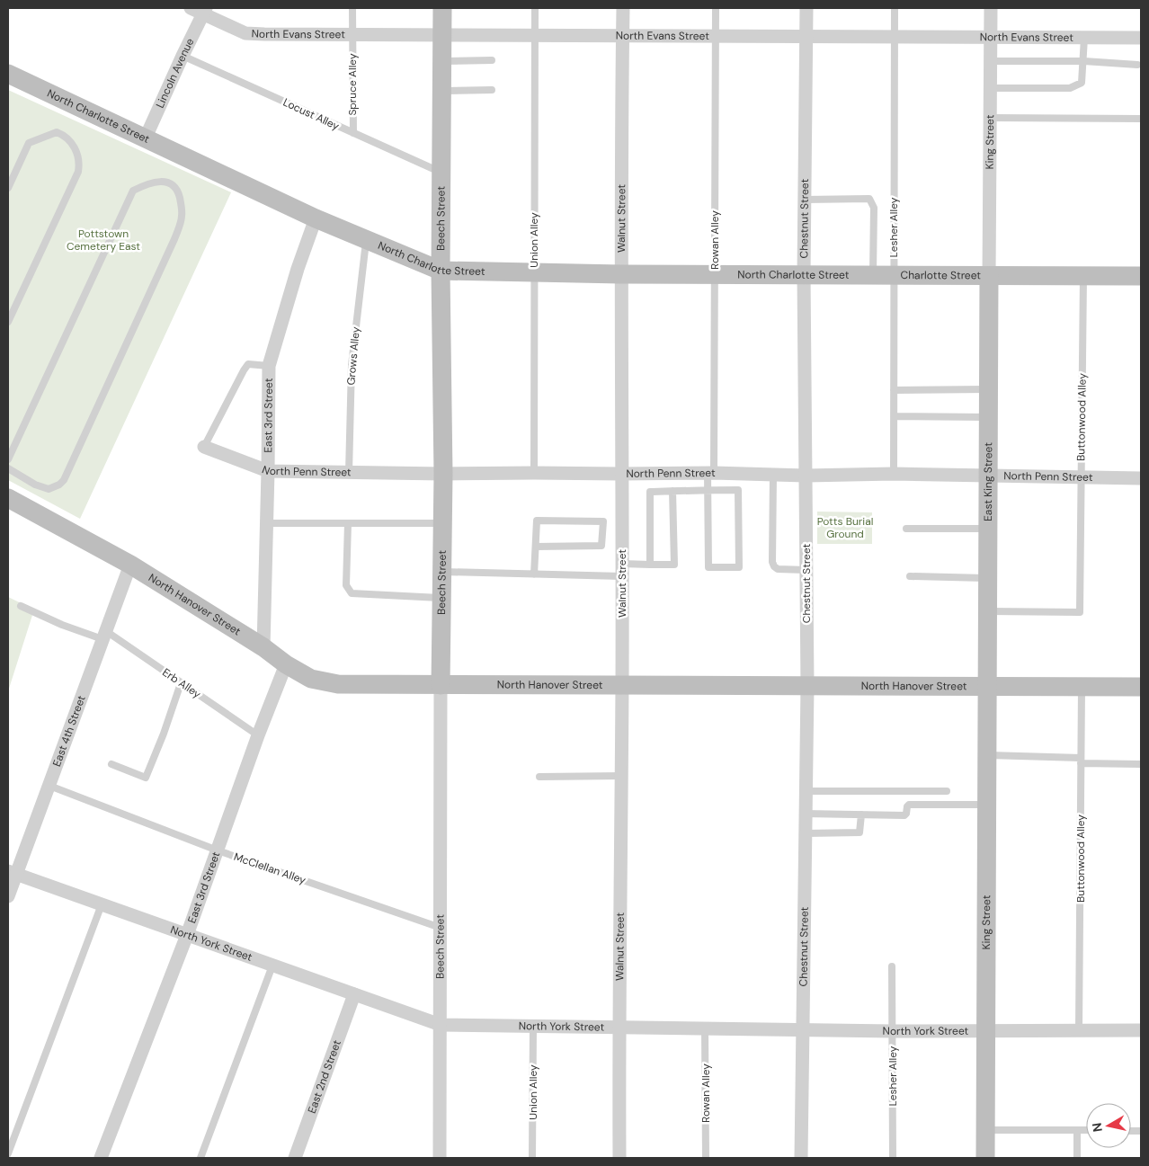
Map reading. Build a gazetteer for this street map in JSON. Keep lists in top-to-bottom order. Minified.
{"streets":{"main road":["North Charlotte Street","King Street","Beech Street","Charlotte Street","East King Street","North Hanover Street"],"street":["North Evans Street","Lincoln Avenue","Walnut Street","Chestnut Street","East 3rd Street","North Penn Street","East 4th Street","North York Street","East 2nd Street"],"lane":["Spruce Alley","Locust Alley","Lesher Alley","Union Alley","Rowan Alley","Grows Alley","Buttonwood Alley","Erb Alley","McClellan Alley"]},"crossings":[["North Evans Street","Lincoln Avenue"],["North Evans Street","Spruce Alley"],["North Evans Street","King Street"],["North Evans Street","Beech Street"],["North Evans Street","Walnut Street"],["North Evans Street","Chestnut Street"],["North Evans Street","Lesher Alley"],["North Evans Street","Union Alley"],["North Evans Street","Rowan Alley"],["Lincoln Avenue","Locust Alley"],["Lincoln Avenue","North Charlotte Street"],["Spruce Alley","Locust Alley"],["Locust Alley","Beech Street"],["North Charlotte Street","Beech Street"],["North Charlotte Street","Walnut Street"],["North Charlotte Street","Chestnut Street"],["North Charlotte Street","Lesher Alley"],["North Charlotte Street","Union Alley"],["North Charlotte Street","Rowan Alley"],["North Charlotte Street","Charlotte Street"],["North Charlotte Street","Grows Alley"],["North Charlotte Street","East 3rd Street"],["King Street","Charlotte Street"],["King Street","East King Street"],["King Street","North Hanover Street"],["King Street","North York Street"],["Beech Street","North Penn Street"],["Beech Street","North Hanover Street"],["Beech Street","McClellan Alley"],["Beech Street","North York Street"],["Walnut Street","North Penn Street"],["Walnut Street","North Hanover Street"],["Walnut Street","North York Street"],["Chestnut Street","North Penn Street"],["Chestnut Street","North Hanover Street"],["Chestnut Street","North York Street"],["Lesher Alley","Charlotte Street"],["Lesher Alley","North Penn Street"],["Lesher Alley","North York Street"],["Union Alley","North Penn Street"],["Union Alley","North York Street"],["Rowan Alley","North Penn Street"],["Rowan Alley","North York Street"],["Charlotte Street","East King Street"],["Grows Alley","North Penn Street"],["East 3rd Street","North Penn Street"],["East 3rd Street","North Hanover Street"],["East 3rd Street","Erb Alley"],["East 3rd Street","McClellan Alley"],["East 3rd Street","North York Street"],["Buttonwood Alley","North Penn Street"],["Buttonwood Alley","East King Street"],["Buttonwood Alley","North Hanover Street"],["Buttonwood Alley","North York Street"],["North Penn Street","East King Street"],["East King Street","North Hanover Street"],["North Hanover Street","East 4th Street"],["Erb Alley","East 4th Street"],["East 4th Street","McClellan Alley"],["East 4th Street","North York Street"],["North York Street","East 2nd Street"]],"parks":["Pottstown Cemetery East","Potts Burial Ground"],"north":"left"}
